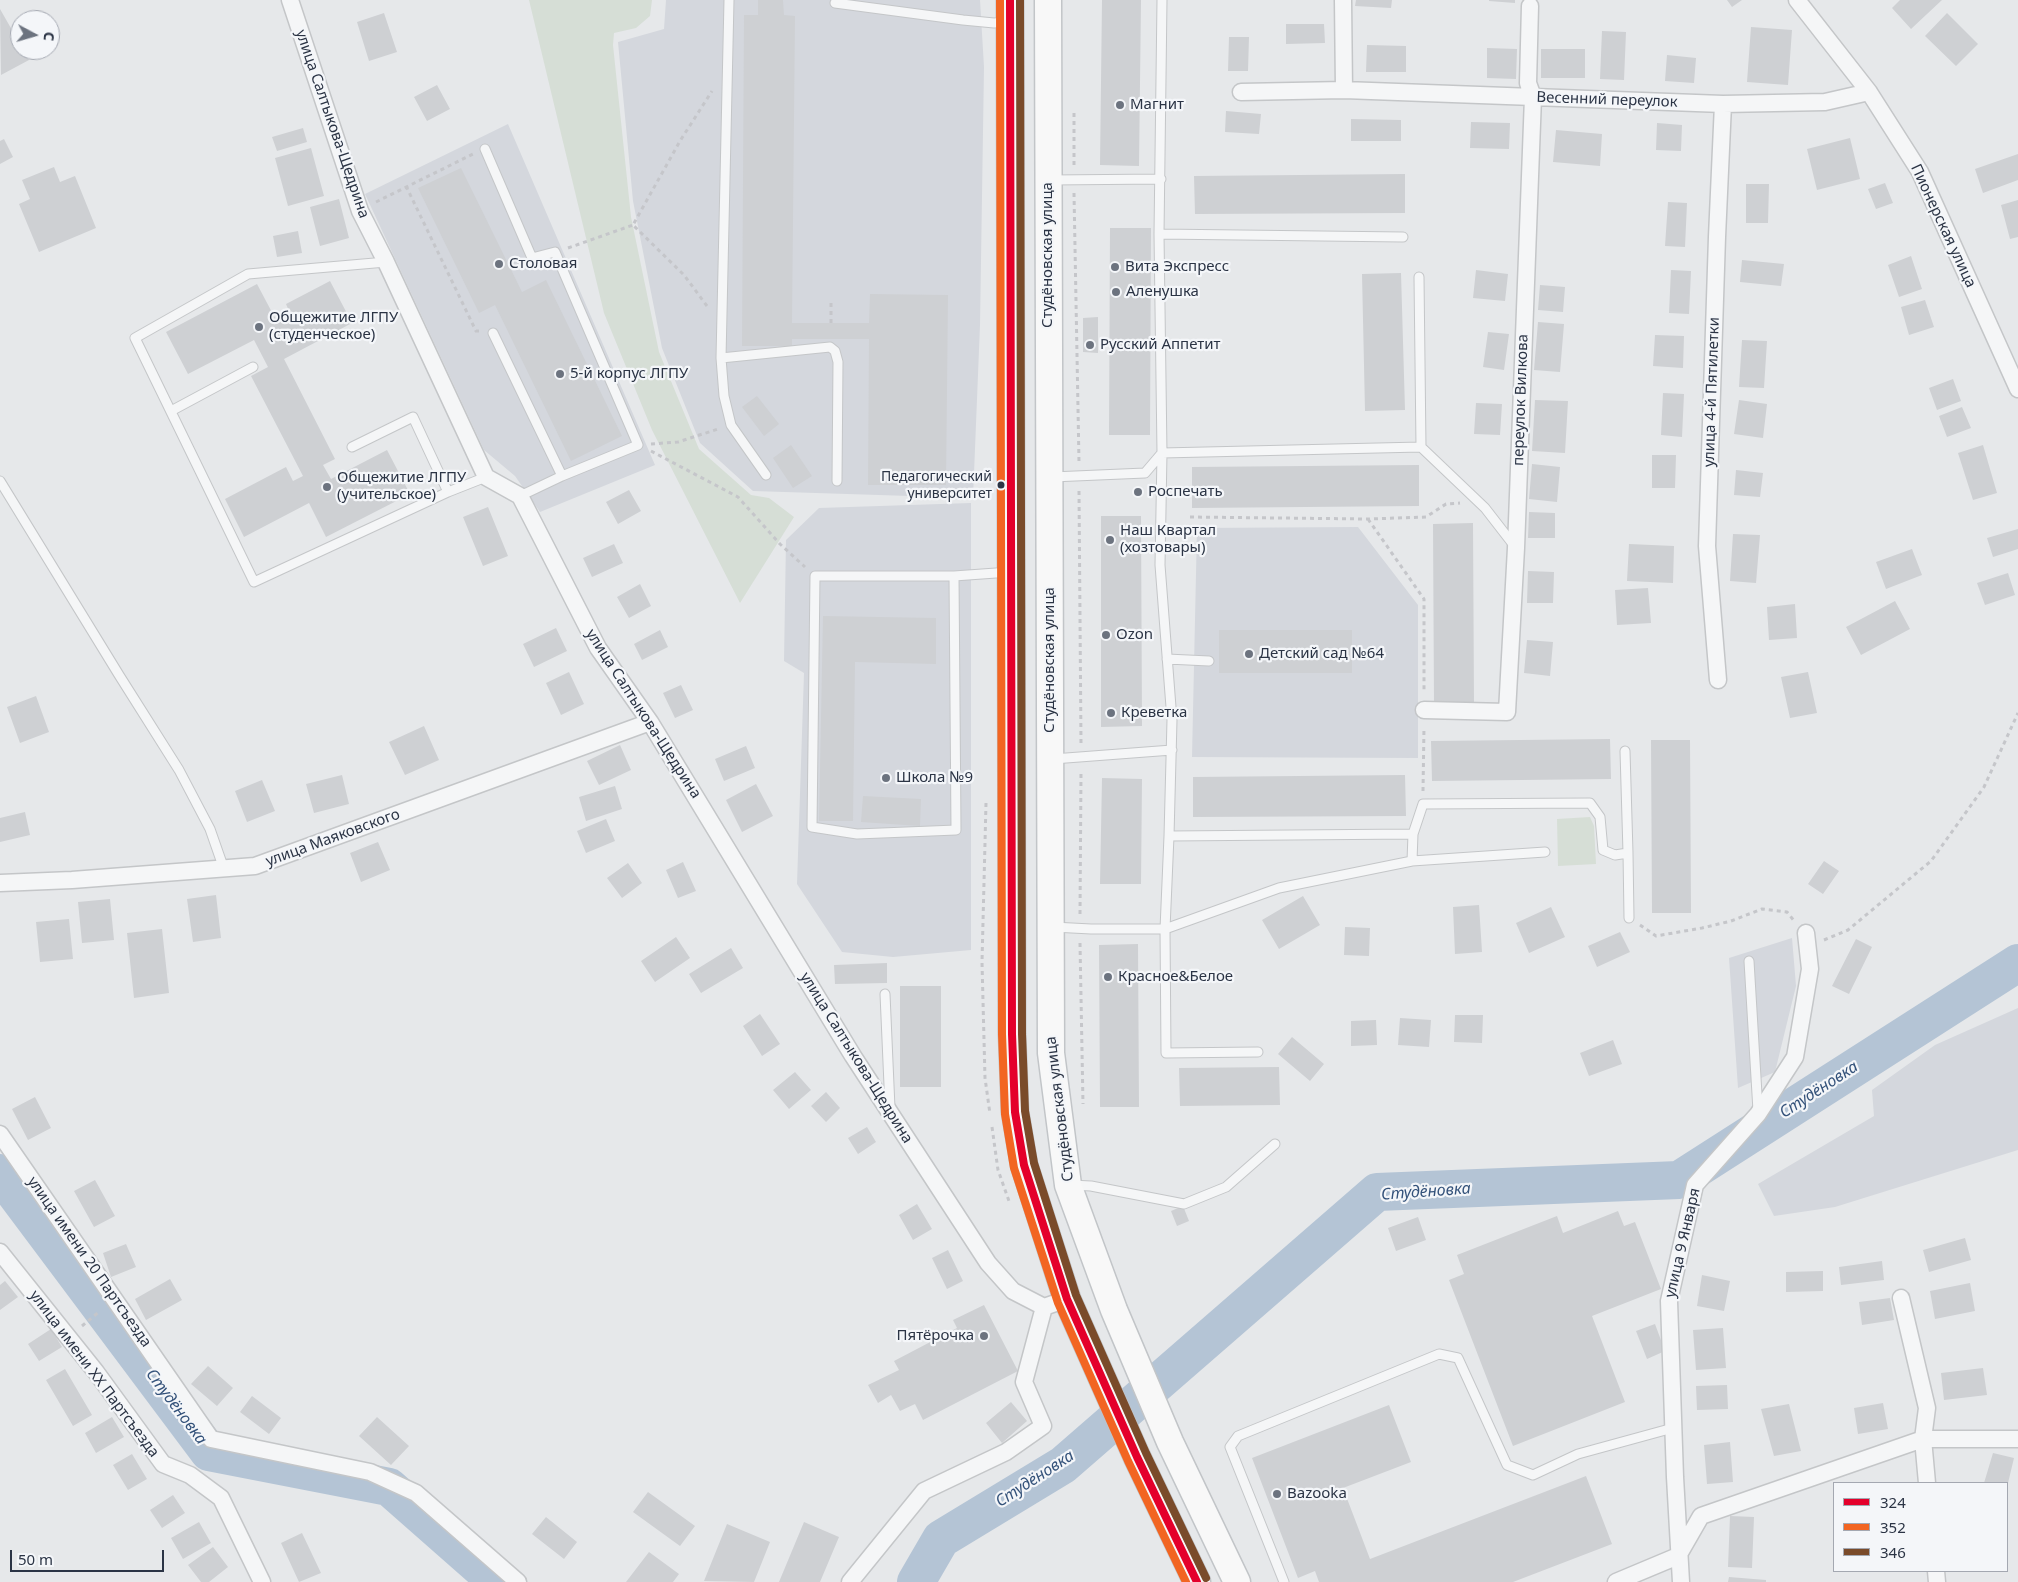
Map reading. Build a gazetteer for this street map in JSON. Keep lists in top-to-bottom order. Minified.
{"streets":{"main road":["Студёновская улица"],"street":["Весенний переулок","улица Салтыкова-Щедрина","Пионерская улица","улица 4-й Пятилетки","переулок Вилкова","улица Маяковского","улица 9 Января","улица имени 20 Партсъезда","улица имени ХХ Партсъезда"]},"crossings":[["Весенний переулок","Пионерская улица"],["Весенний переулок","улица 4-й Пятилетки"],["Весенний переулок","переулок Вилкова"],["улица Салтыкова-Щедрина","улица Маяковского"]],"water":["Студёновка"],"places":["Магнит","Столовая","Вита Экспресс","Аленушка","Общежитие ЛГПУ (студенческое)","Русский Аппетит","5-й корпус ЛГПУ","Педагогический университет","Общежитие ЛГПУ (учительское)","Роспечать","Наш Квартал (хозтовары)","Ozon","Детский сад №64","Креветка","Школа №9","Красное&Белое","Пятёрочка","Bazooka"],"lines":["transit line 324","transit line 352","transit line 346"],"legend":["324","352","346"],"scale_bar":"50 m","north":"right"}
